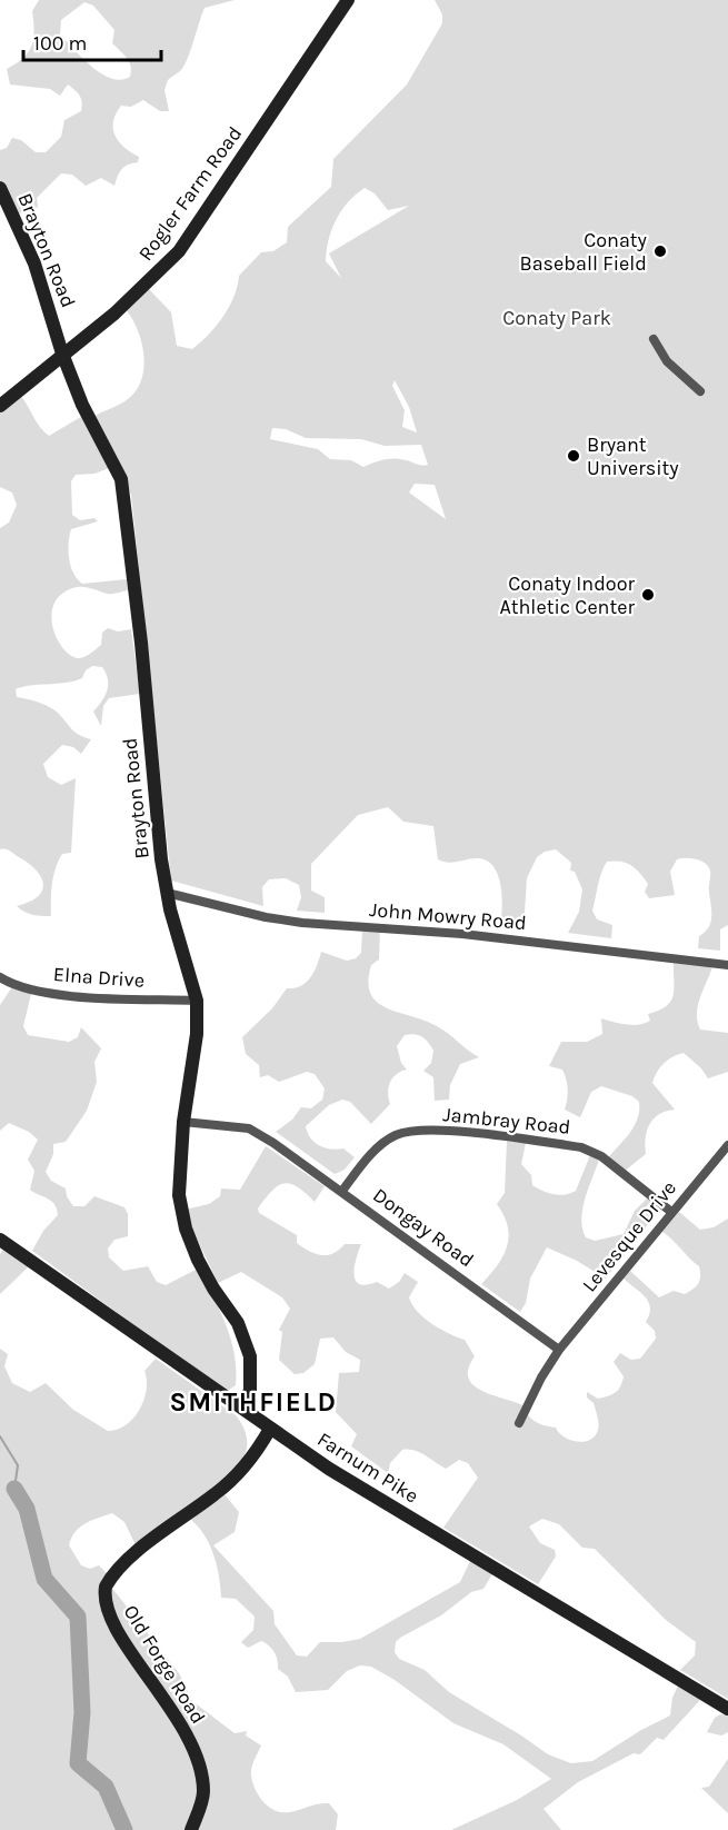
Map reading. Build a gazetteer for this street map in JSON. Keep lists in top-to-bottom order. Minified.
{"streets":{"street":["Rogler Farm Road","Brayton Road","John Mowry Road","Elna Drive","Jambray Road","Dongay Road","Levesque Drive","Farnum Pike","Old Forge Road"]},"crossings":[["Rogler Farm Road","Brayton Road"],["Brayton Road","John Mowry Road"],["Brayton Road","Elna Drive"],["Brayton Road","Dongay Road"],["Brayton Road","Farnum Pike"],["Jambray Road","Dongay Road"],["Jambray Road","Levesque Drive"],["Dongay Road","Levesque Drive"],["Farnum Pike","Old Forge Road"]],"districts":["SMITHFIELD"],"parks":["Conaty Park"],"places":["Conaty Baseball Field","Bryant University","Conaty Indoor Athletic Center"],"scale_bar":"100 m"}
